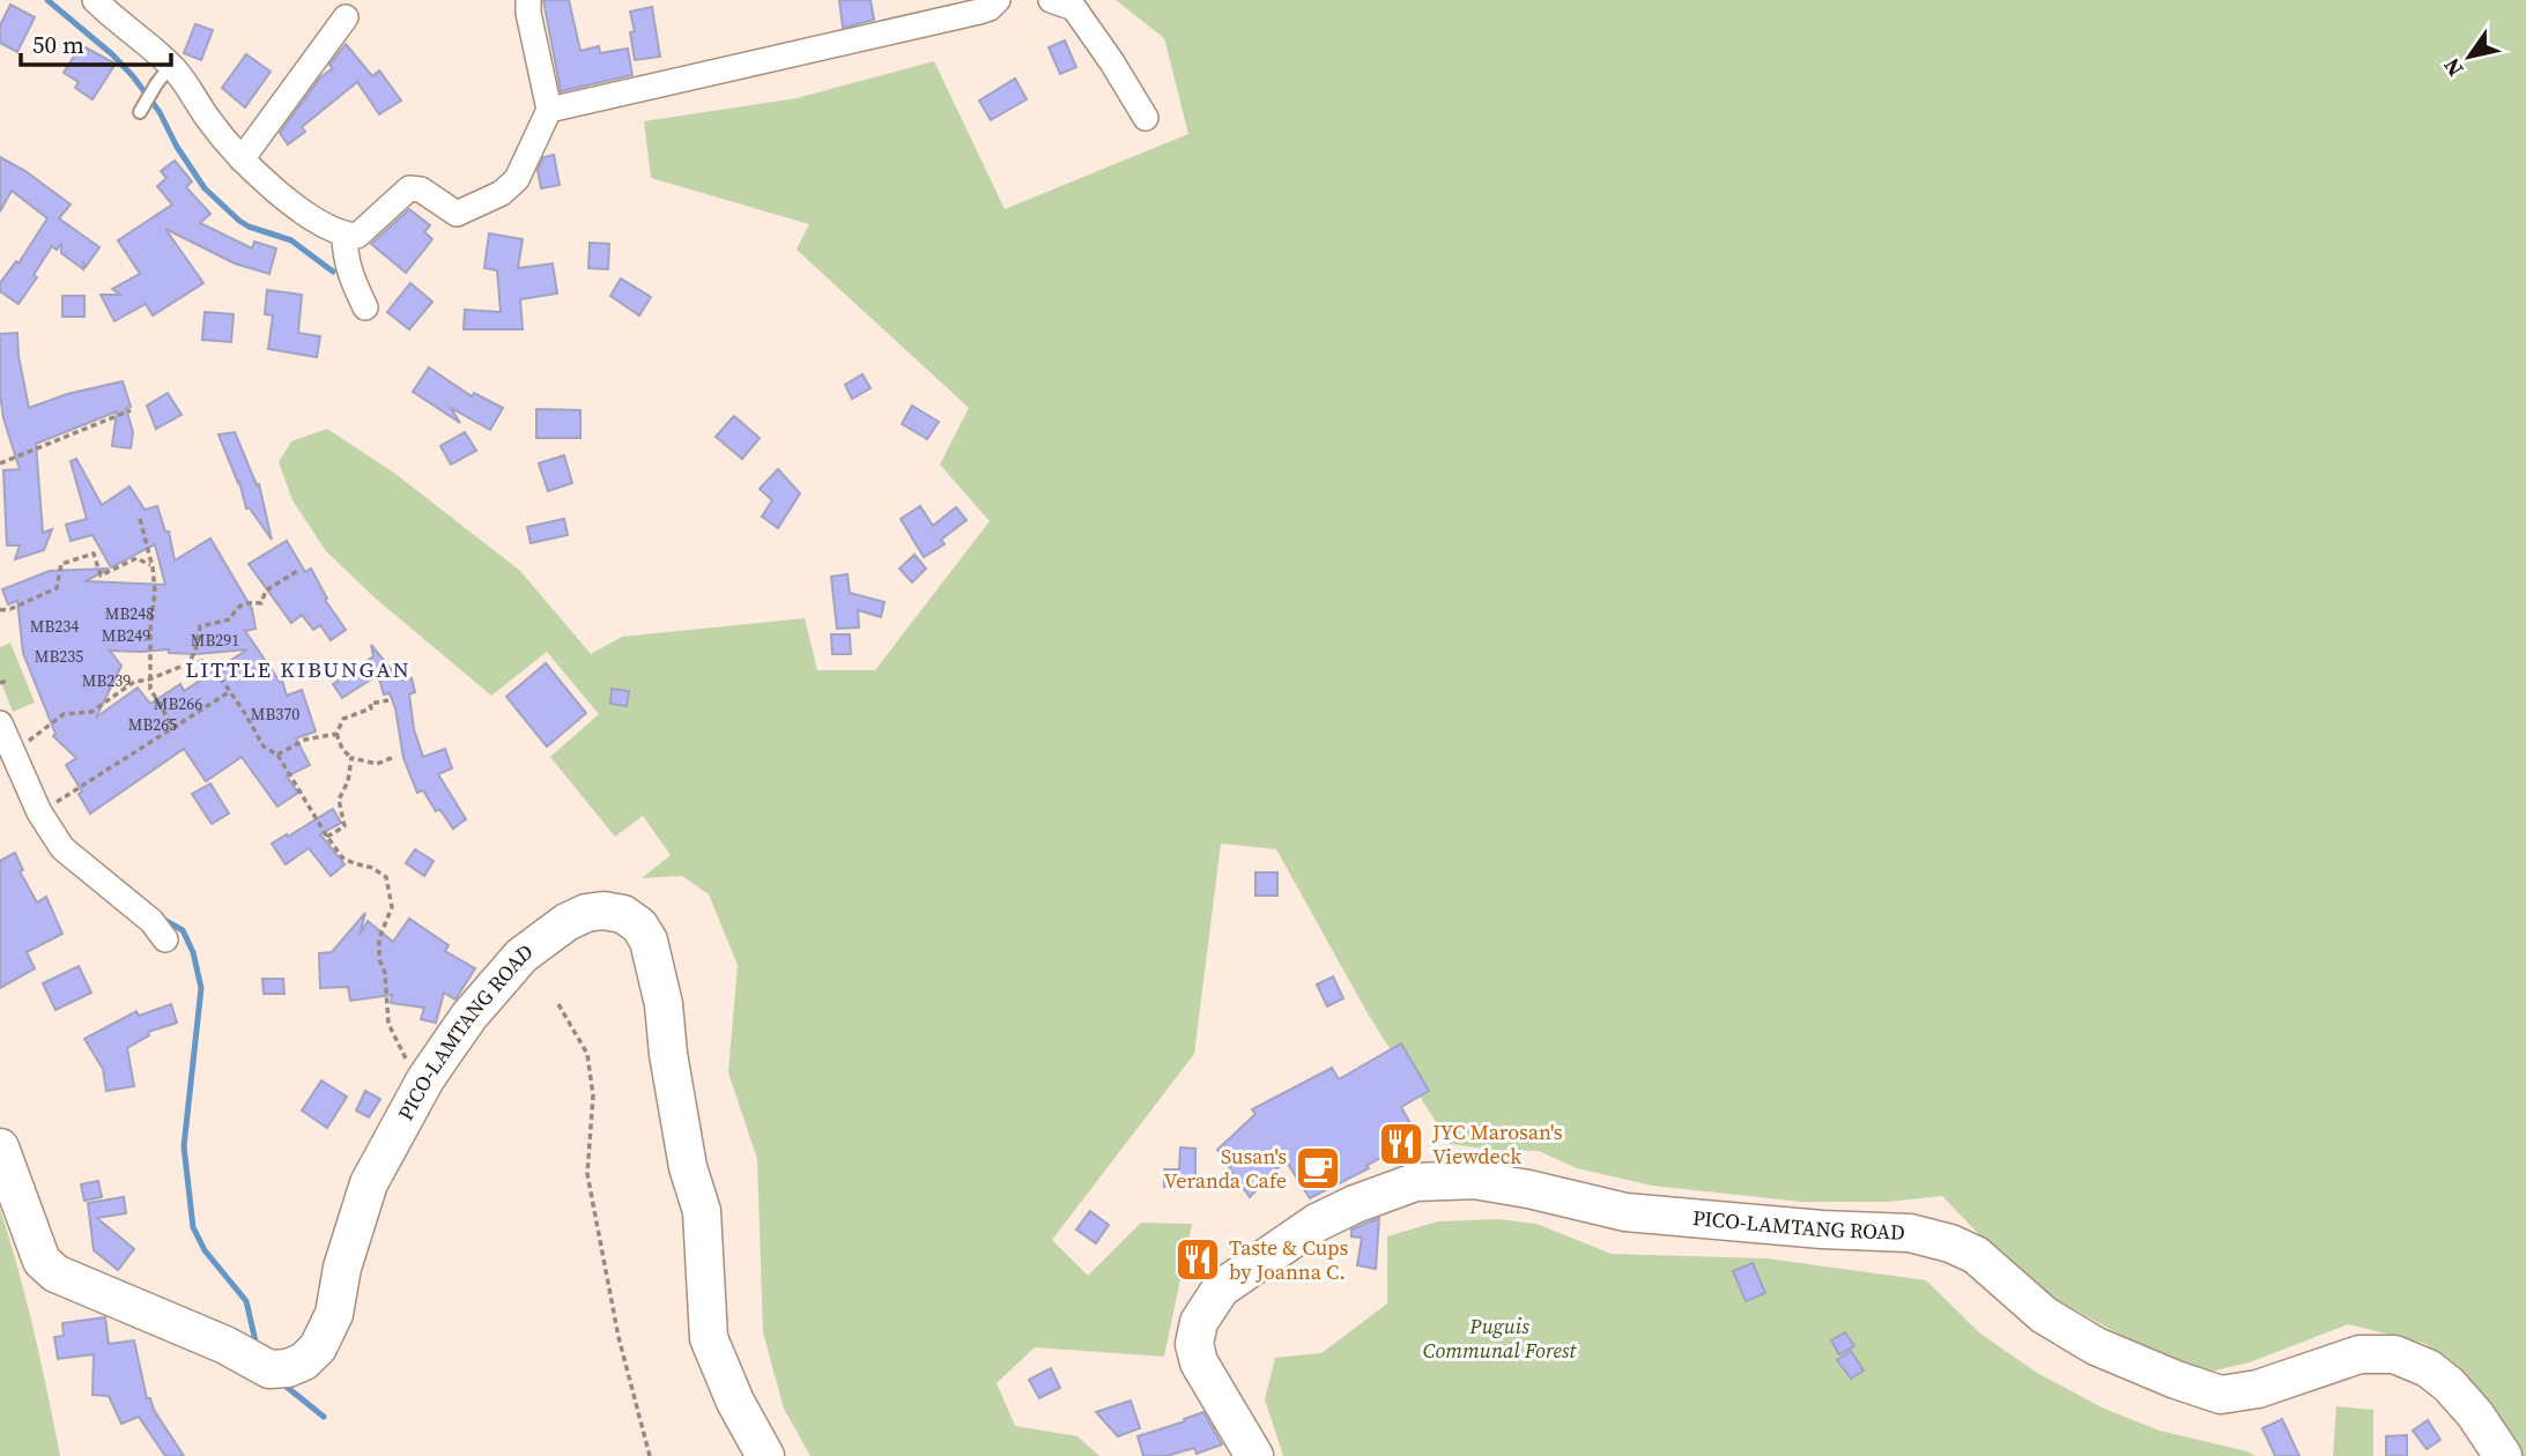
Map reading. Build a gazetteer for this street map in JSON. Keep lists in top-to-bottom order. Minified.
{"streets":{"main road":["PICO-LAMTANG ROAD"]},"districts":["LITTLE KIBUNGAN"],"parks":["Puguis Communal Forest"],"places":{"restaurant":["JYC Marosan's Viewdeck","Taste & Cups by Joanna C."],"cafe":["Susan's Veranda Cafe"]},"house_numbers":["MB248","MB234","MB249","MB291","MB235","MB239","MB266","MB370","MB265"],"scale_bar":"50 m","north":"bottom left"}
